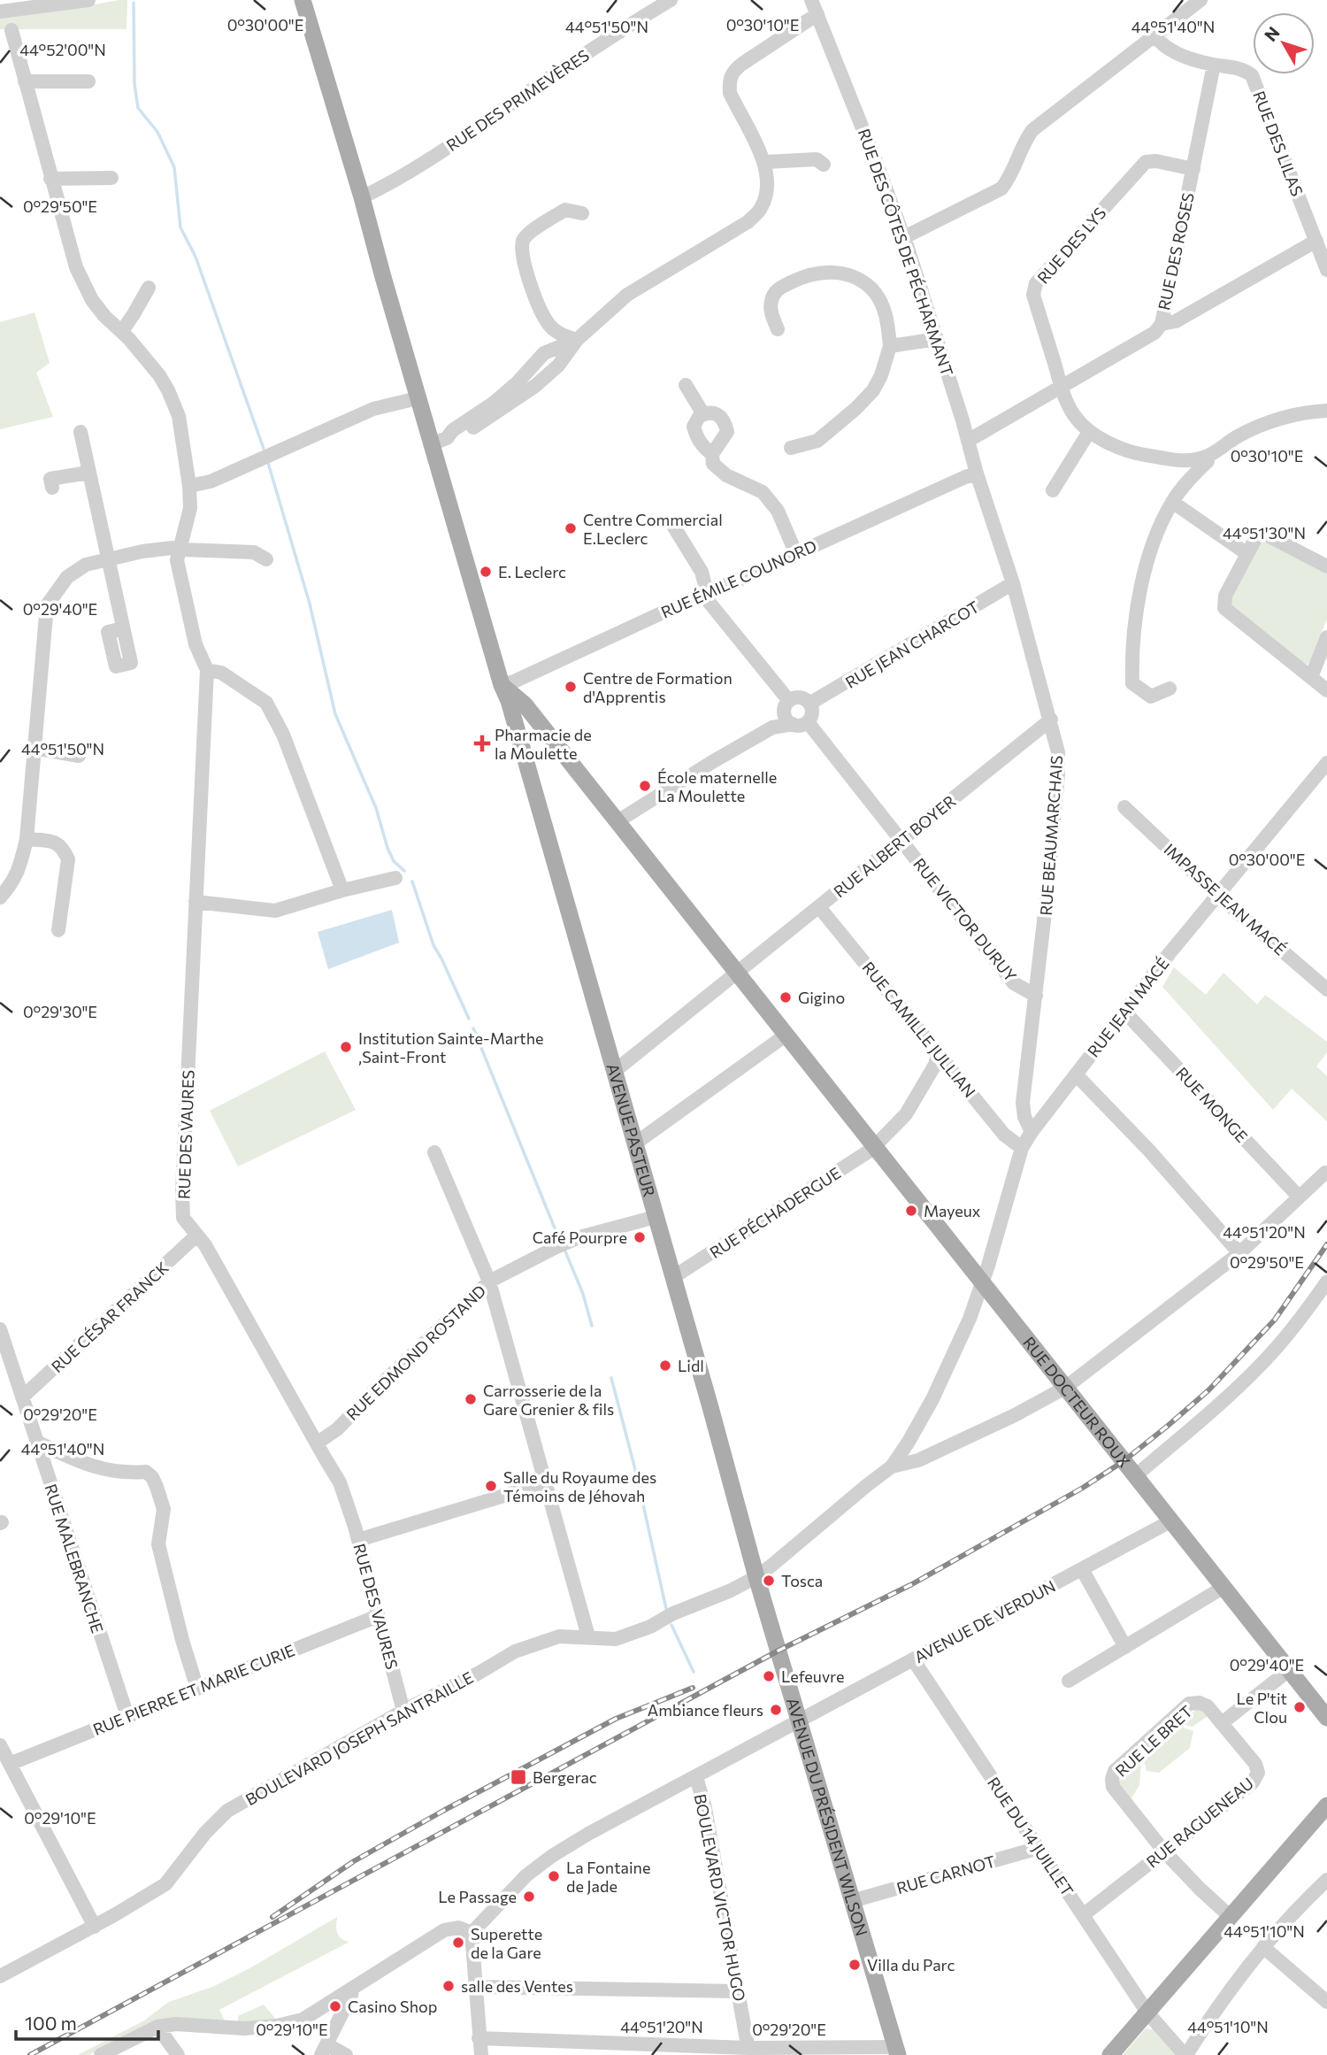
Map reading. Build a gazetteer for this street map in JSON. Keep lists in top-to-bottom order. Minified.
{"streets":{"main road":["AVENUE PASTEUR","RUE DOCTEUR ROUX","AVENUE DU PRÉSIDENT WILSON"],"street":["RUE DES PRIMEVÈRES","RUE DES LILAS","RUE DES LYS","RUE DES ROSES","RUE DES CÔTES DE PÉCHARMANT","RUE ÉMILE COUNORD","RUE JEAN CHARCOT","RUE BEAUMARCHAIS","RUE ALBERT BOYER","IMPASSE JEAN MACÉ","RUE VICTOR DURUY","RUE JEAN MACÉ","RUE CAMILLE JULLIAN","RUE MONGE","RUE DES VAURES","RUE PÉCHADERGUE","RUE CÉSAR FRANCK","RUE EDMOND ROSTAND","RUE MALEBRANCHE","AVENUE DE VERDUN","RUE PIERRE ET MARIE CURIE","BOULEVARD JOSEPH SANTRAILLE","RUE LE BRET","RUE RAGUENEAU","RUE DU 14 JUILLET","RUE CARNOT","BOULEVARD VICTOR HUGO"]},"crossings":[["RUE DES PRIMEVÈRES","AVENUE PASTEUR"],["RUE DES LILAS","RUE DES ROSES"],["RUE DES LYS","RUE DES ROSES"],["RUE DES ROSES","RUE DES CÔTES DE PÉCHARMANT"],["RUE DES CÔTES DE PÉCHARMANT","RUE ÉMILE COUNORD"],["RUE DES CÔTES DE PÉCHARMANT","RUE BEAUMARCHAIS"],["RUE ÉMILE COUNORD","RUE BEAUMARCHAIS"],["RUE ÉMILE COUNORD","AVENUE PASTEUR"],["RUE ÉMILE COUNORD","RUE DOCTEUR ROUX"],["RUE JEAN CHARCOT","RUE BEAUMARCHAIS"],["RUE JEAN CHARCOT","RUE VICTOR DURUY"],["RUE BEAUMARCHAIS","RUE ALBERT BOYER"],["RUE BEAUMARCHAIS","RUE VICTOR DURUY"],["RUE BEAUMARCHAIS","RUE JEAN MACÉ"],["RUE ALBERT BOYER","RUE VICTOR DURUY"],["RUE ALBERT BOYER","RUE CAMILLE JULLIAN"],["RUE ALBERT BOYER","AVENUE PASTEUR"],["RUE ALBERT BOYER","RUE DOCTEUR ROUX"],["IMPASSE JEAN MACÉ","RUE JEAN MACÉ"],["RUE JEAN MACÉ","RUE CAMILLE JULLIAN"],["RUE JEAN MACÉ","RUE MONGE"],["RUE JEAN MACÉ","RUE DOCTEUR ROUX"],["RUE JEAN MACÉ","BOULEVARD JOSEPH SANTRAILLE"],["RUE CAMILLE JULLIAN","RUE PÉCHADERGUE"],["AVENUE PASTEUR","RUE PÉCHADERGUE"],["AVENUE PASTEUR","RUE EDMOND ROSTAND"],["AVENUE PASTEUR","RUE DOCTEUR ROUX"],["AVENUE PASTEUR","BOULEVARD JOSEPH SANTRAILLE"],["AVENUE PASTEUR","AVENUE DU PRÉSIDENT WILSON"],["RUE DES VAURES","RUE CÉSAR FRANCK"],["RUE DES VAURES","RUE EDMOND ROSTAND"],["RUE DES VAURES","RUE PIERRE ET MARIE CURIE"],["RUE DES VAURES","BOULEVARD JOSEPH SANTRAILLE"],["RUE PÉCHADERGUE","RUE DOCTEUR ROUX"],["RUE CÉSAR FRANCK","RUE MALEBRANCHE"],["RUE DOCTEUR ROUX","AVENUE DE VERDUN"],["RUE MALEBRANCHE","RUE PIERRE ET MARIE CURIE"],["AVENUE DE VERDUN","AVENUE DU PRÉSIDENT WILSON"],["AVENUE DE VERDUN","RUE DU 14 JUILLET"],["AVENUE DE VERDUN","BOULEVARD VICTOR HUGO"],["BOULEVARD JOSEPH SANTRAILLE","AVENUE DU PRÉSIDENT WILSON"],["RUE LE BRET","RUE RAGUENEAU"],["AVENUE DU PRÉSIDENT WILSON","RUE CARNOT"],["RUE RAGUENEAU","RUE DU 14 JUILLET"],["RUE DU 14 JUILLET","RUE CARNOT"]],"places":{"other":["Centre Commercial E.Leclerc","E. Leclerc","Centre de Formation d'Apprentis","École maternelle La Moulette","Gigino","Institution Sainte-Marthe ,Saint-Front","Mayeux","Café Pourpre","Lidl","Carrosserie de la Gare Grenier & fils","Salle du Royaume des Témoins de Jéhovah","Tosca","Lefeuvre","Le P'tit Clou","Ambiance fleurs","La Fontaine de Jade","Le Passage","Superette de la Gare","Villa du Parc","salle des Ventes","Casino Shop"],"health":["Pharmacie de la Moulette"],"transit":["Bergerac"]},"scale_bar":"100 m","north":"top left","coordinates":["0°30'10\"E","0°30'00\"E","44°51'50\"N","44°51'40\"N","44°52'00\"N","0°29'50\"E","44°51'30\"N","0°29'40\"E","0°29'30\"E","44°51'20\"N","0°29'20\"E","0°29'10\"E","44°51'10\"N"]}
